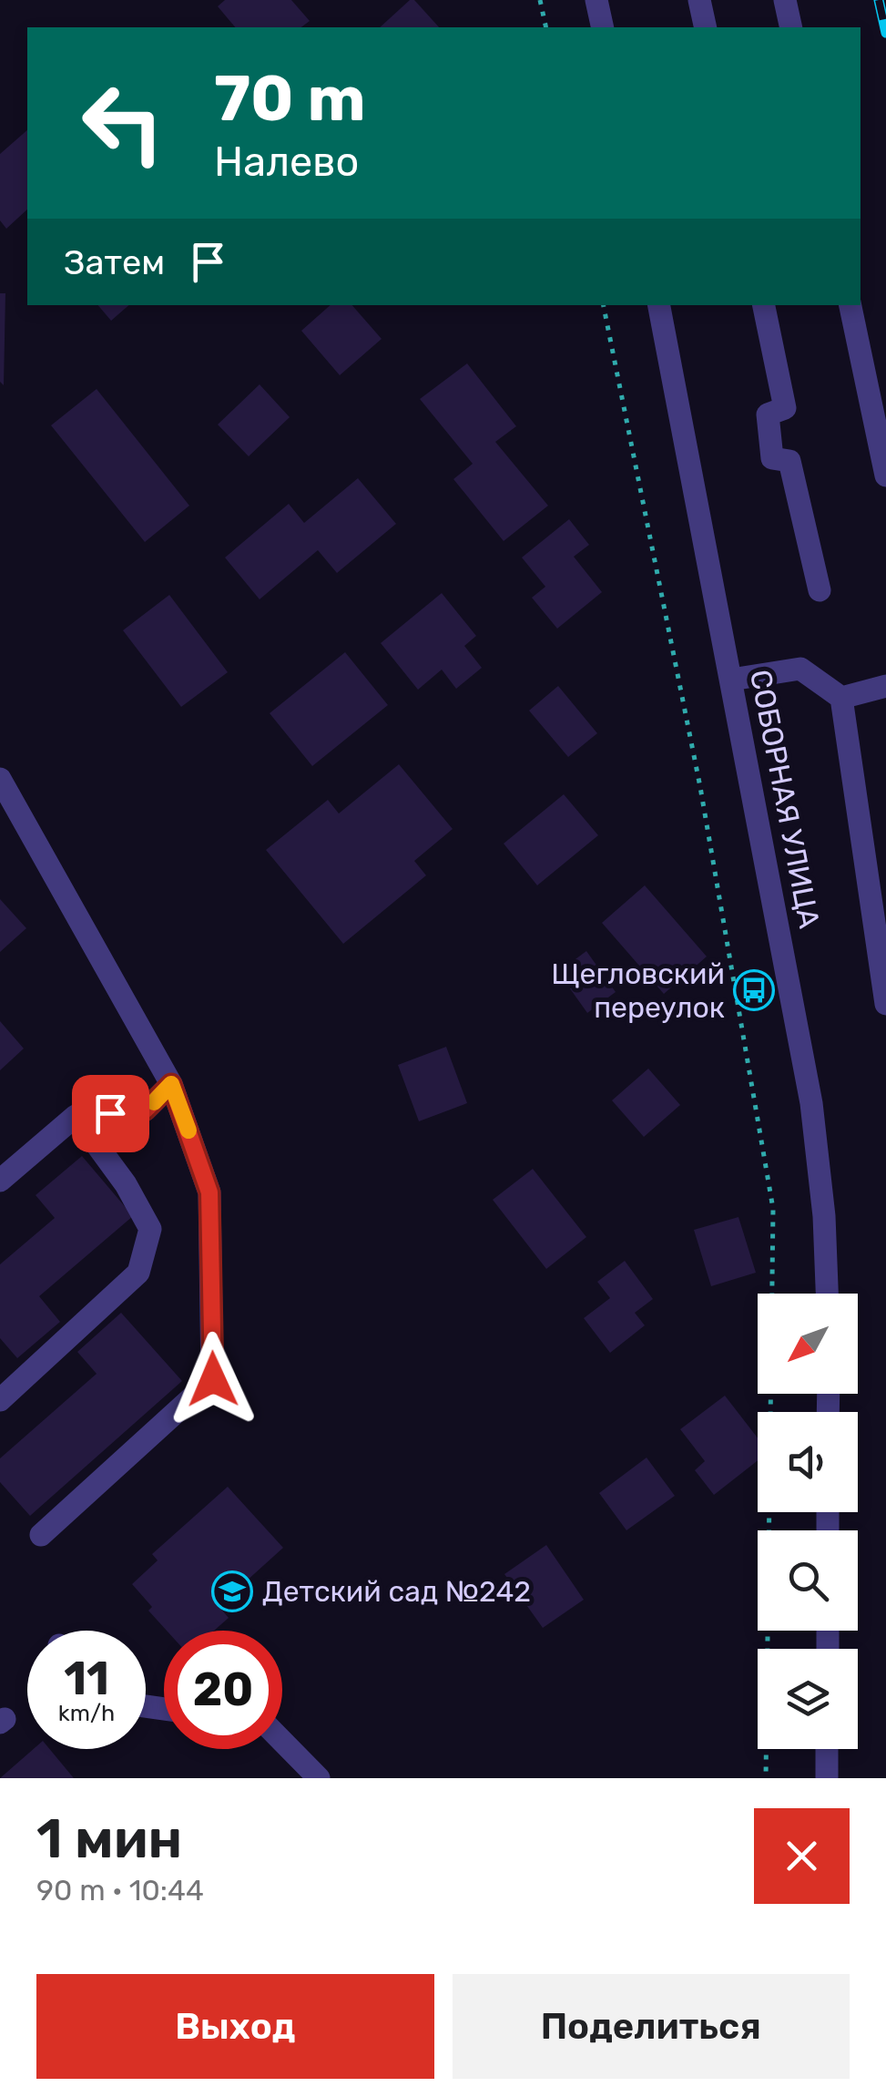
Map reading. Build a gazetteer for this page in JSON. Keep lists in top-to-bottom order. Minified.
{"streets":{"street":["СОБОРНАЯ УЛИЦА"]},"places":{"bus stop":["Щегловский переулок"],"school or university":["Детский сад №242"]},"north":"bottom left","page":{"turn":["70 m","Налево"],"then":"Затем","speed":"11 km/h","limit":"20","heading":["1 мин","90 m · 10:44"],"buttons":["Выход","Поделиться"]}}
